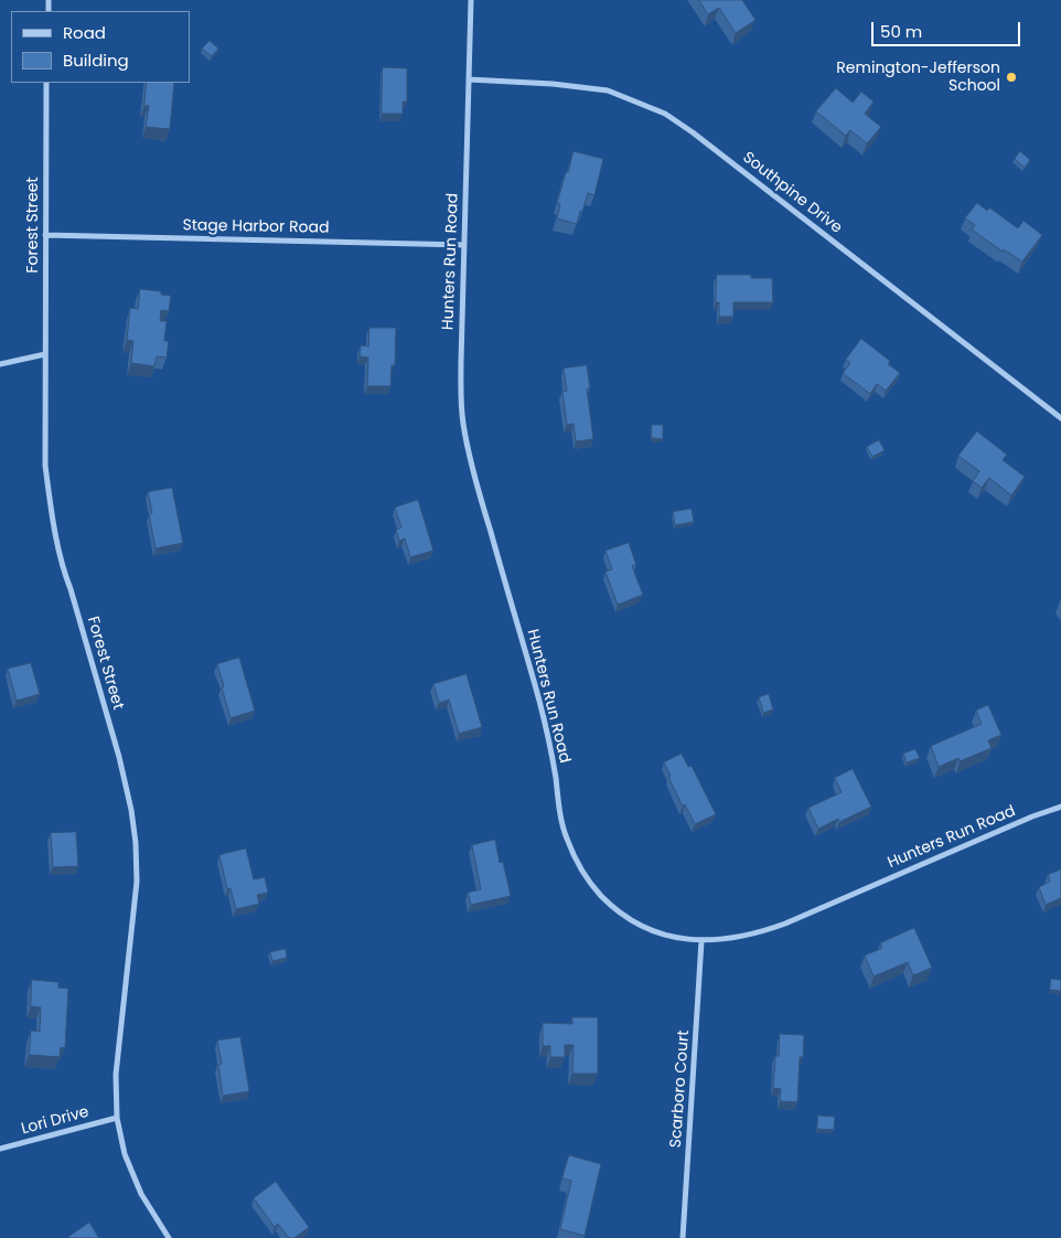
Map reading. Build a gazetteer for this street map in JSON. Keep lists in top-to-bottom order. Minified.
{"streets":{"street":["Southpine Drive","Forest Street","Stage Harbor Road","Hunters Run Road","Scarboro Court","Lori Drive"]},"crossings":[["Southpine Drive","Hunters Run Road"],["Forest Street","Stage Harbor Road"],["Forest Street","Lori Drive"],["Stage Harbor Road","Hunters Run Road"],["Hunters Run Road","Scarboro Court"]],"places":["Remington-Jefferson School"],"legend":["Road","Building"],"scale_bar":"50 m"}
